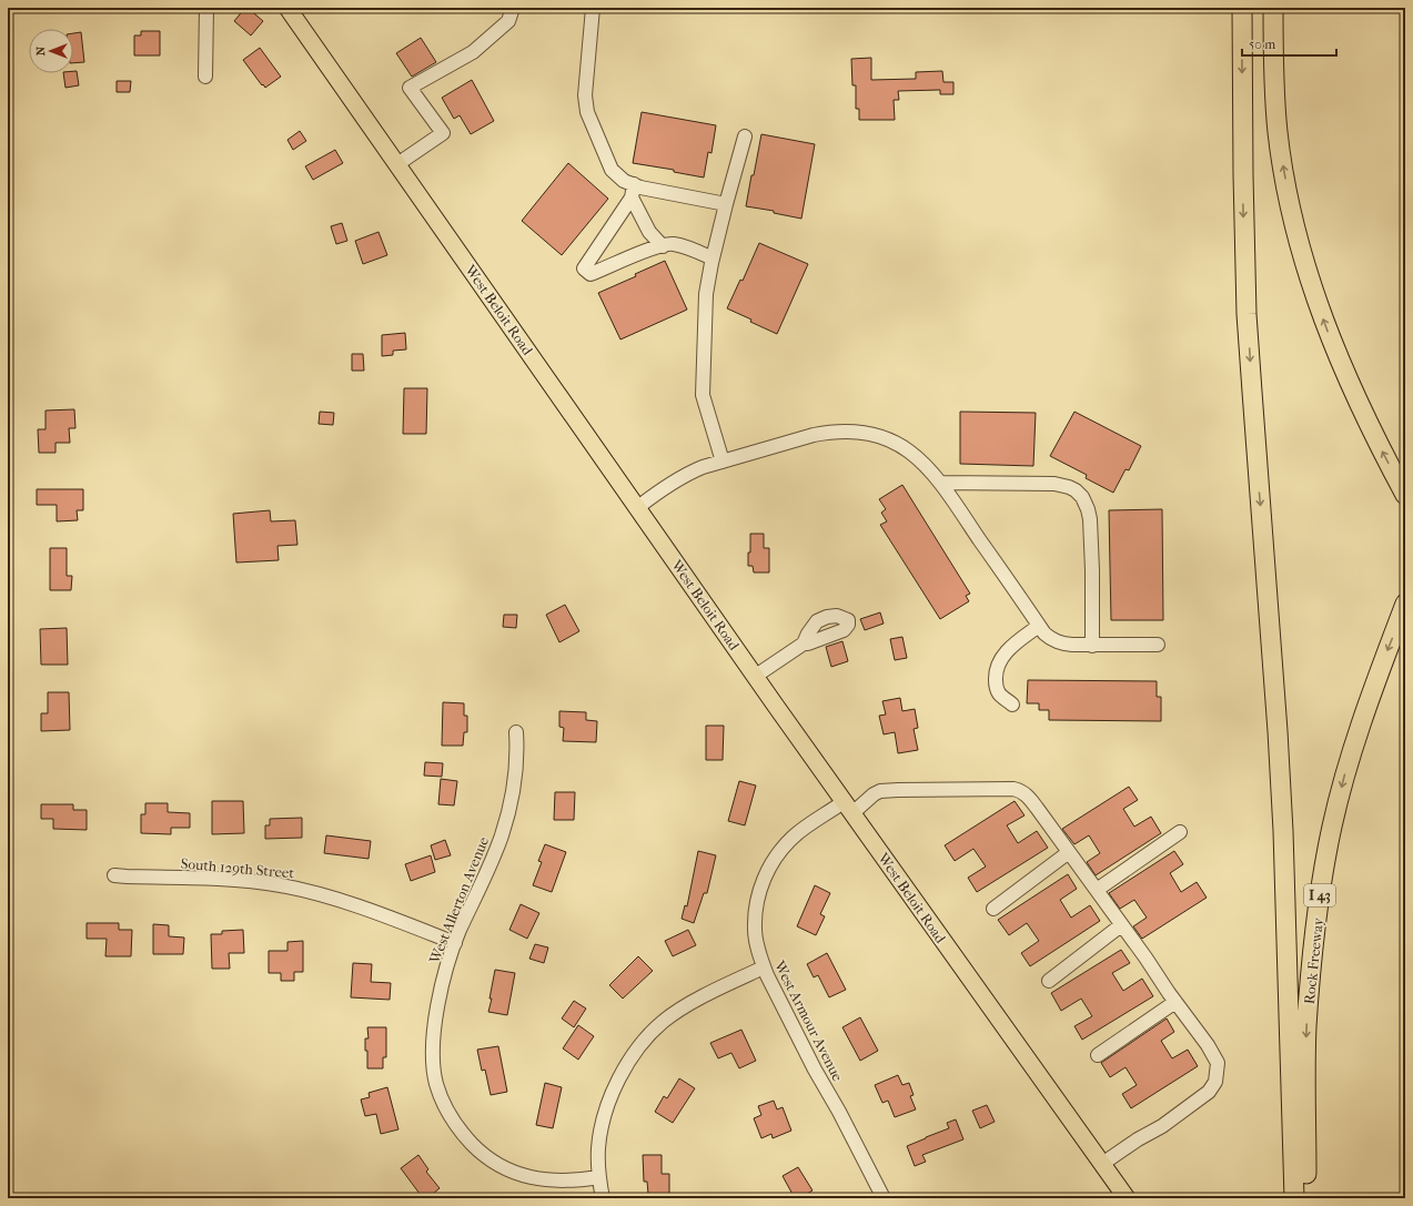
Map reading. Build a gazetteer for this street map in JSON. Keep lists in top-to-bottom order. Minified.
{"streets":{"highway":["I 43","Rock Freeway"],"main road":["West Beloit Road"],"street":["South 129th Street","West Allerton Avenue","West Armour Avenue"]},"crossings":[["West Beloit Road","West Armour Avenue"],["South 129th Street","West Allerton Avenue"]],"scale_bar":"50 m","north":"left"}
